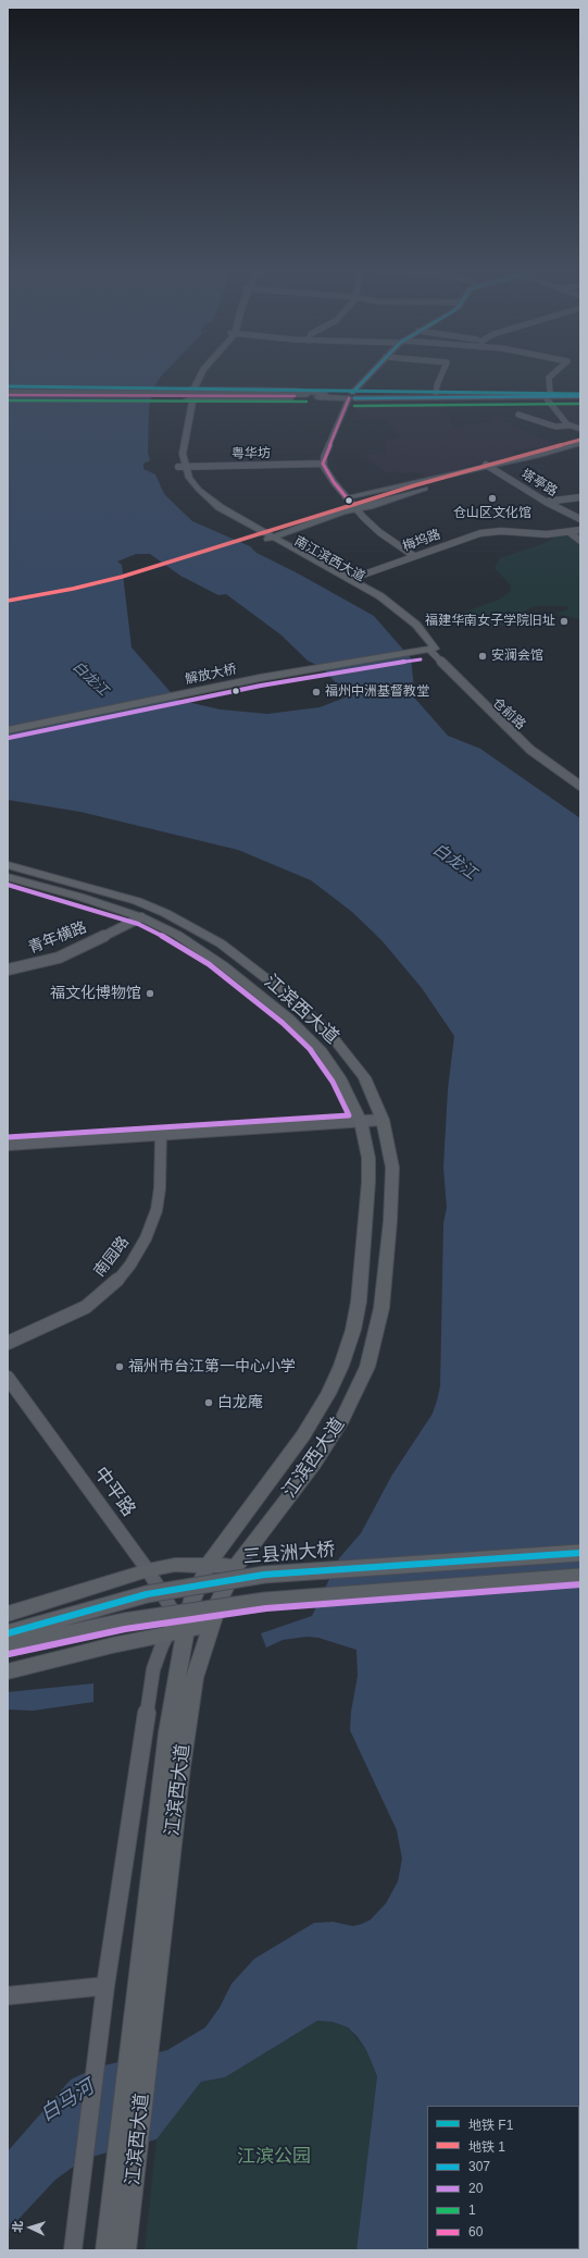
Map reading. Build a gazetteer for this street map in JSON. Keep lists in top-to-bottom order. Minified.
{"streets":{"main road":["南江滨西大道","解放大桥","江滨西大道","三县洲大桥"],"street":["粤华坊","塔亭路","梅坞路","仓前路","青年横路","南园路","中平路"]},"crossings":[["粤华坊","南江滨西大道"],["梅坞路","南江滨西大道"],["南江滨西大道","解放大桥"],["南江滨西大道","仓前路"],["解放大桥","仓前路"],["青年横路","江滨西大道"],["江滨西大道","中平路"]],"water":["白龙江","白马河"],"parks":["江滨公园"],"places":["仓山区文化馆","福建华南女子学院旧址","安澜会馆","福州中洲基督教堂","福文化博物馆","福州市台江第一中心小学","白龙庵"],"lines":["transit line 307","metro line F1","transit line 60","transit line 1","metro line 1","transit line 20"],"legend":["地铁 F1","地铁 1","307","20","1","60"],"north":"left"}
